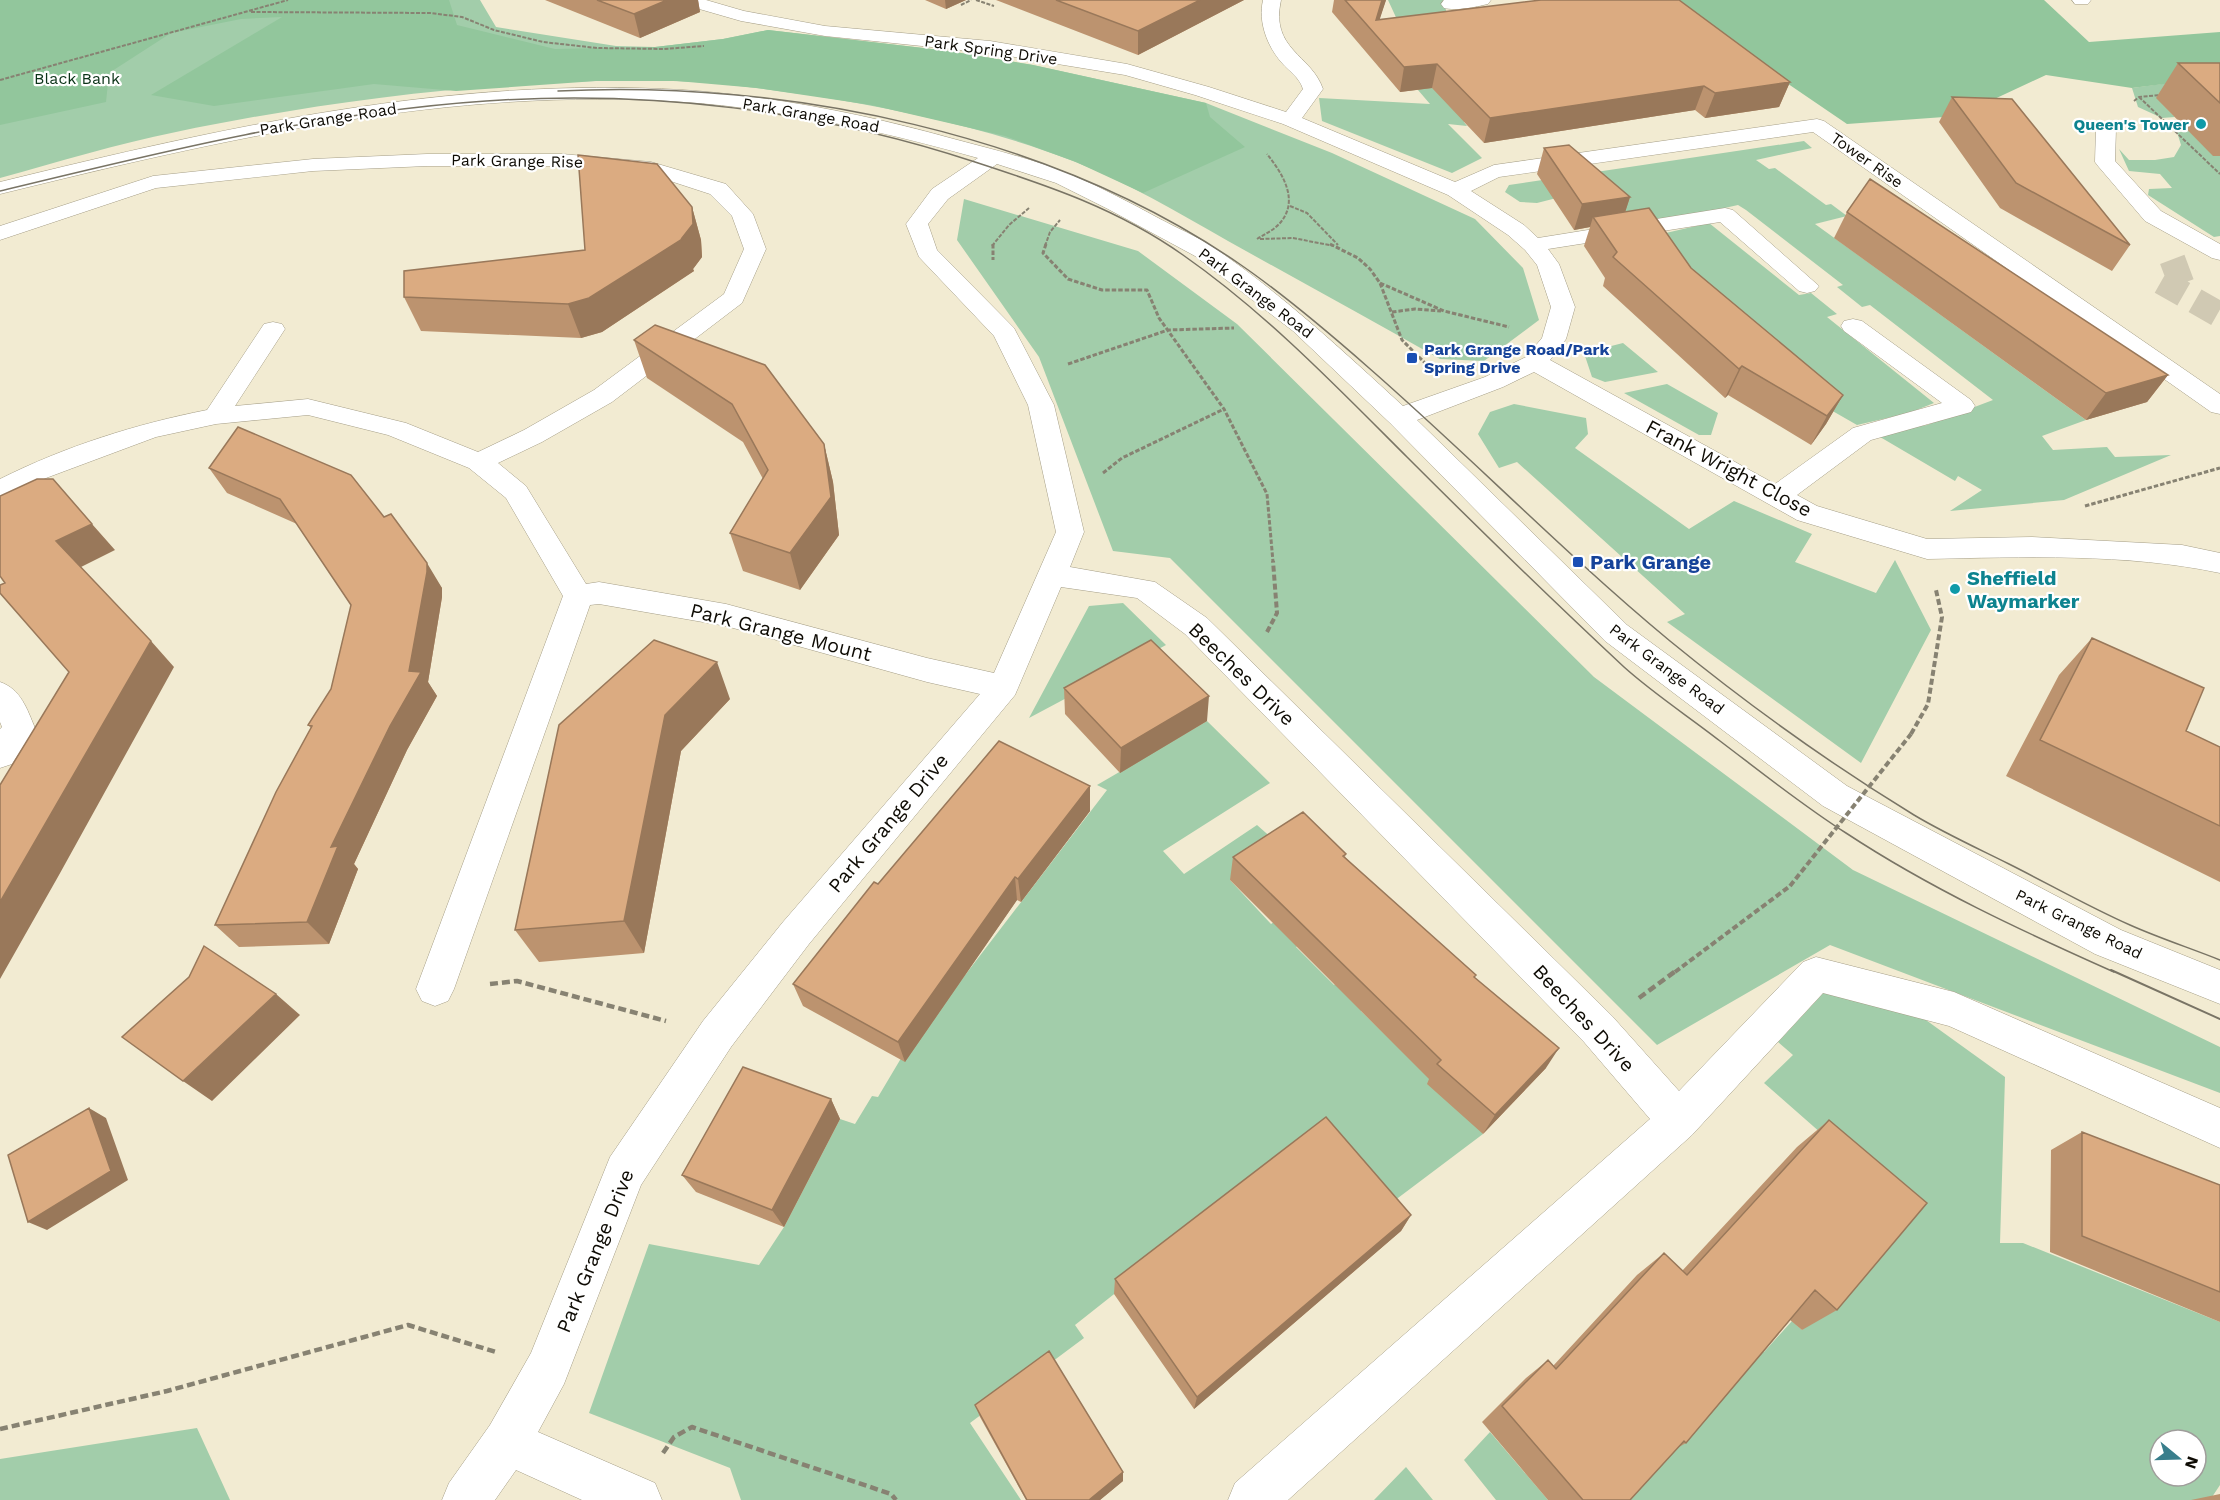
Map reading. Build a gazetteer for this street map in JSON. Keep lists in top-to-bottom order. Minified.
{"streets":{"street":["Park Spring Drive","Park Grange Road","Tower Rise","Park Grange Rise","Frank Wright Close","Park Grange Mount","Beeches Drive","Park Grange Drive"]},"crossings":[["Park Spring Drive","Park Grange Road"],["Park Spring Drive","Tower Rise"],["Park Spring Drive","Frank Wright Close"],["Park Grange Road","Park Grange Drive"],["Park Grange Mount","Park Grange Drive"],["Beeches Drive","Park Grange Drive"]],"parks":["Black Bank"],"places":{"other":["Queen's Tower","Sheffield Waymarker"],"transit":["Park Grange Road/Park Spring Drive","Park Grange"]},"north":"right"}
